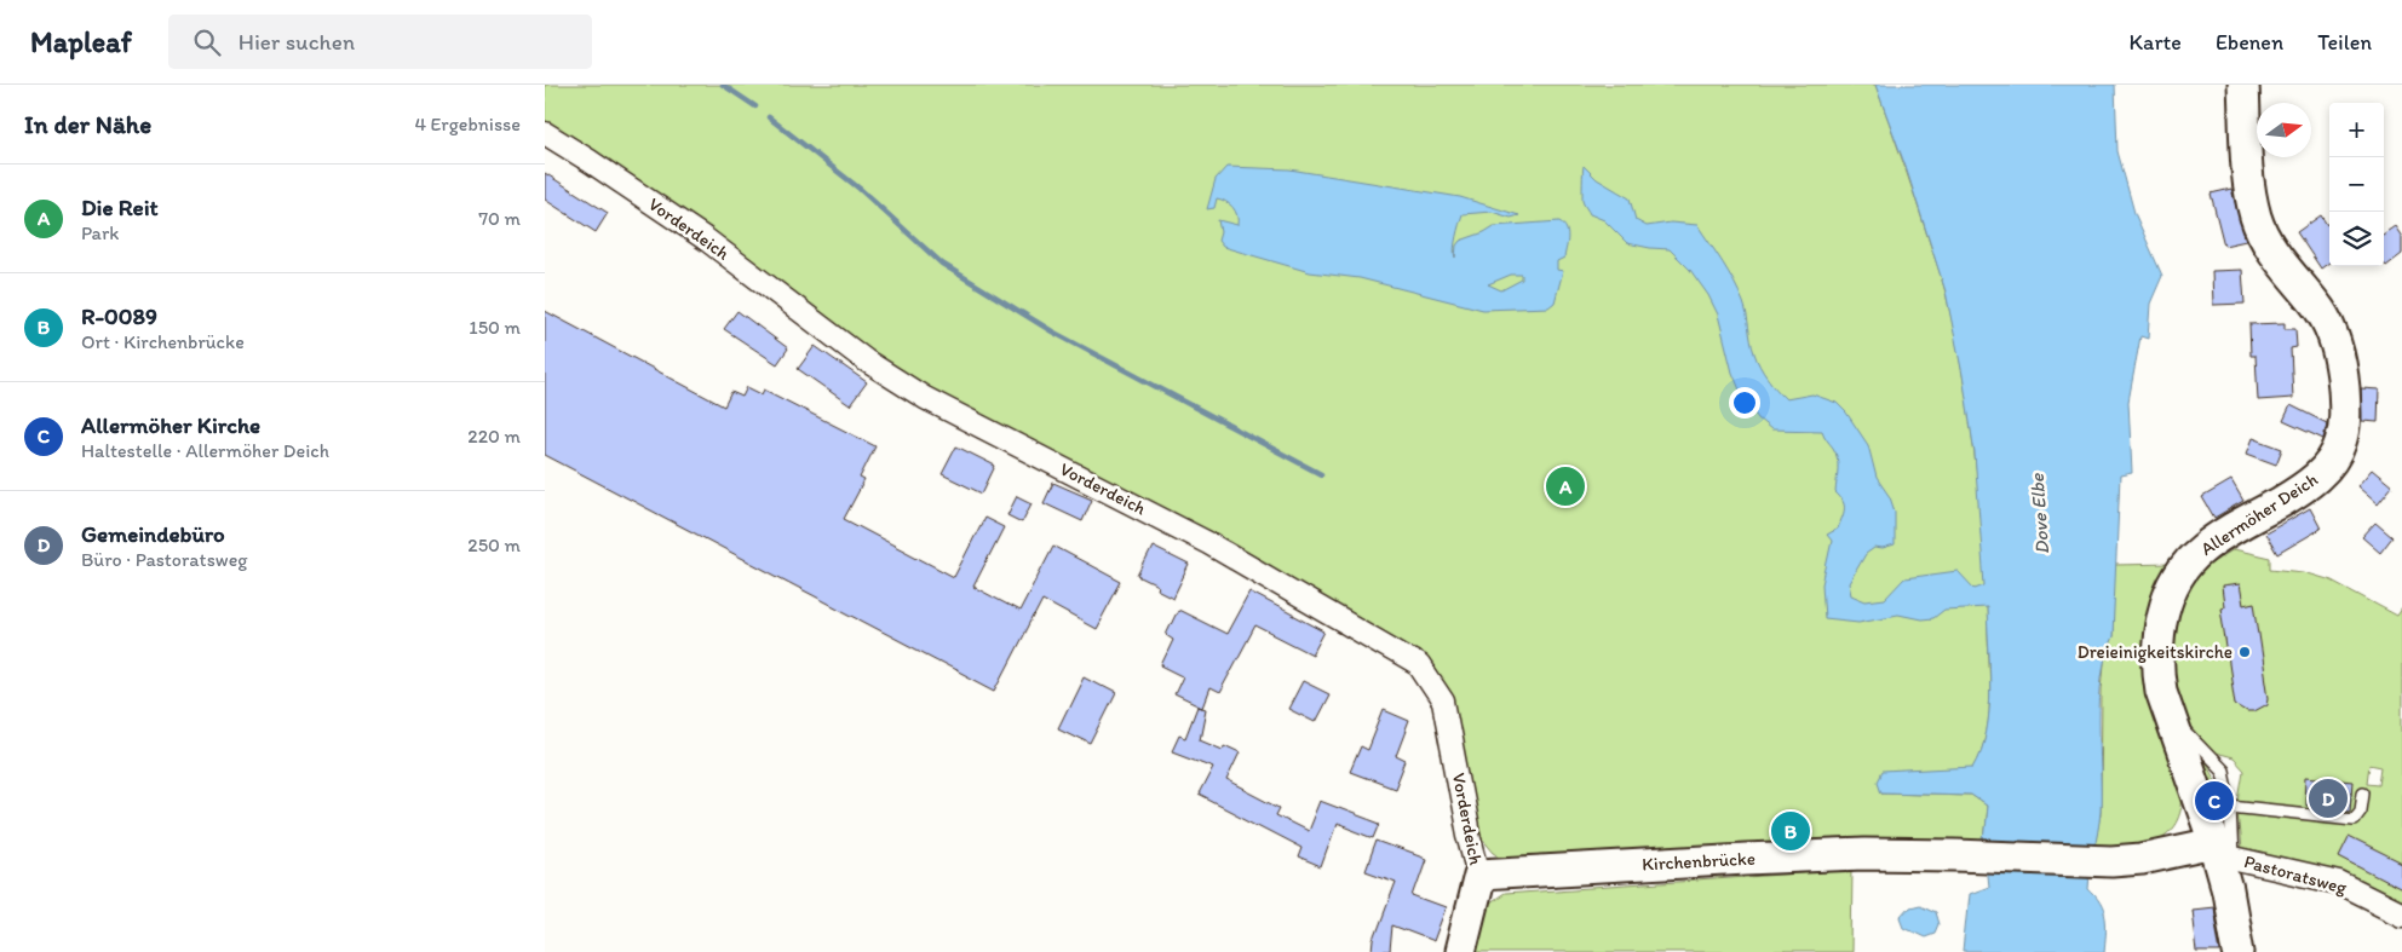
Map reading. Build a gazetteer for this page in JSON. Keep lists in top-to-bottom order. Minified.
{"streets":{"street":["Vorderdeich","Allermöher Deich","Kirchenbrücke","Pastoratsweg"]},"crossings":[["Vorderdeich","Kirchenbrücke"],["Allermöher Deich","Kirchenbrücke"],["Allermöher Deich","Pastoratsweg"],["Kirchenbrücke","Pastoratsweg"]],"water":["Dove Elbe"],"places":["Dreieinigkeitskirche"],"north":"right","page":{"header":"Mapleaf","search":"Hier suchen","nav":["Karte","Ebenen","Teilen"],"heading":["In der Nähe","4 Ergebnisse"],"map_buttons":["+","−"],"list":[{"mark":"A","name":"Die Reit","note":"Park","value":"70 m"},{"mark":"B","name":"R-0089","note":"Ort · Kirchenbrücke","value":"150 m"},{"mark":"C","name":"Allermöher Kirche","note":"Haltestelle · Allermöher Deich","value":"220 m"},{"mark":"D","name":"Gemeindebüro","note":"Büro · Pastoratsweg","value":"250 m"}],"pins":["A","D","C","B"]}}
